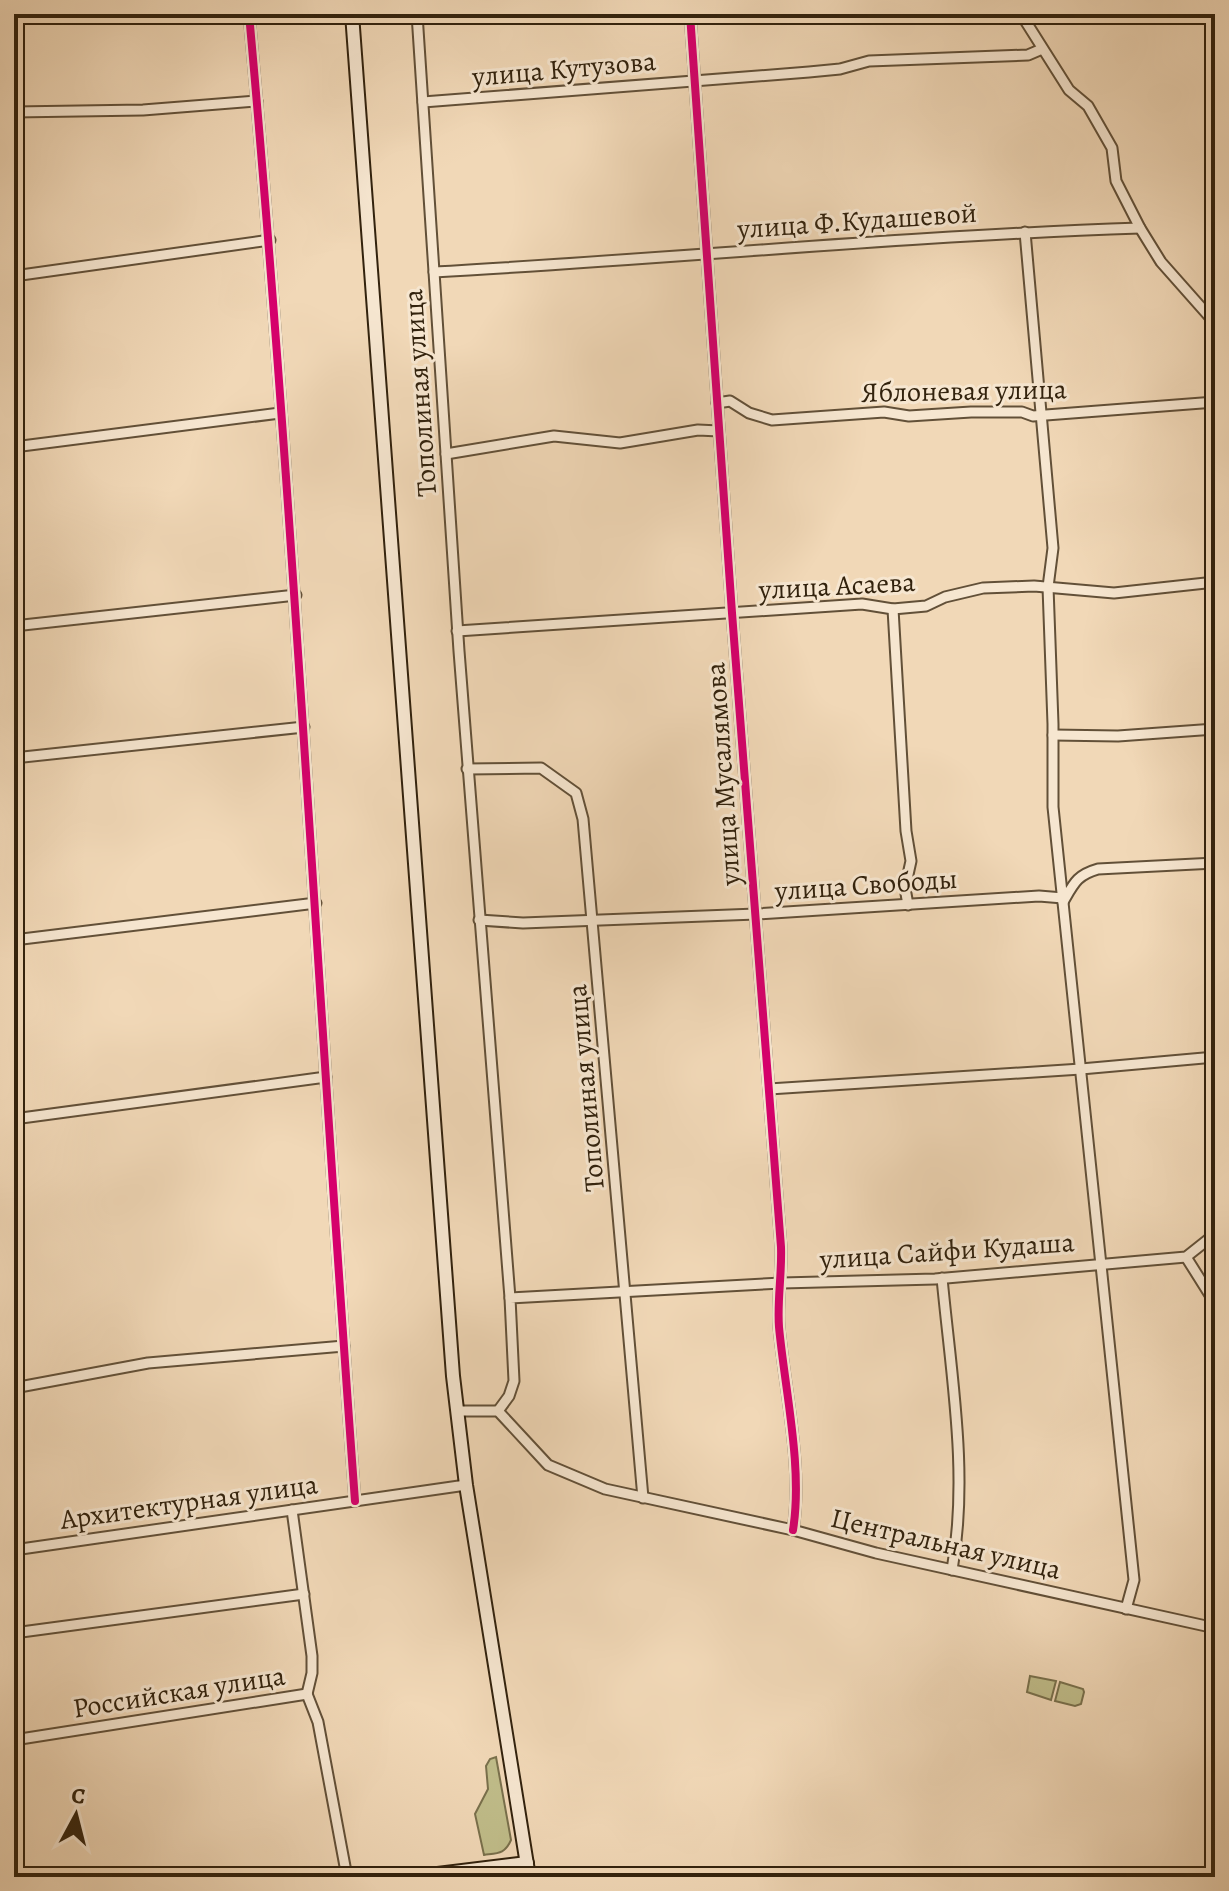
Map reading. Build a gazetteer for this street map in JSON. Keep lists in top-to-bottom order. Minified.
{"streets":{"street":["улица Кутузова","улица Ф.Кудашевой","Яблоневая улица","Тополиная улица","улица Асаева","улица Мусалямова","улица Свободы","улица Сайфи Кудаша","Архитектурная улица","Центральная улица","Российская улица"]},"crossings":[["улица Кутузова","Тополиная улица"],["улица Кутузова","улица Мусалямова"],["улица Ф.Кудашевой","Тополиная улица"],["улица Ф.Кудашевой","улица Мусалямова"],["Яблоневая улица","улица Мусалямова"],["Тополиная улица","улица Асаева"],["Тополиная улица","улица Свободы"],["Тополиная улица","улица Сайфи Кудаша"],["Тополиная улица","Центральная улица"],["улица Асаева","улица Мусалямова"],["улица Мусалямова","улица Свободы"],["улица Мусалямова","улица Сайфи Кудаша"],["улица Мусалямова","Центральная улица"]],"north":"top"}
